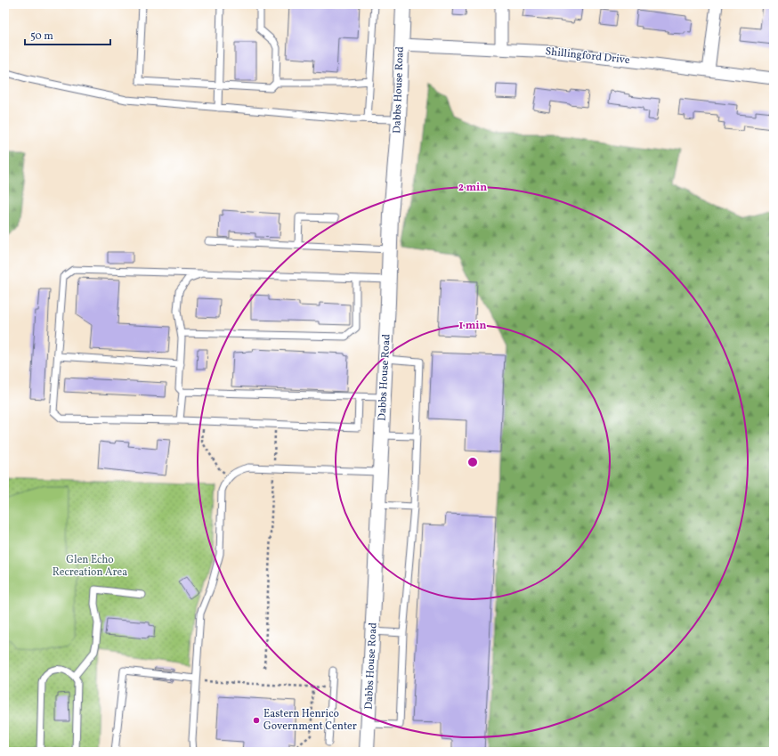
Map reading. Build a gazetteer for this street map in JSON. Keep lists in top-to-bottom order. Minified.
{"streets":{"street":["Shillingford Drive","Dabbs House Road"]},"crossings":[["Shillingford Drive","Dabbs House Road"]],"parks":["Glen Echo Recreation Area"],"places":["Eastern Henrico Government Center"],"scale_bar":"50 m","rings":["2 min","1 min"]}
